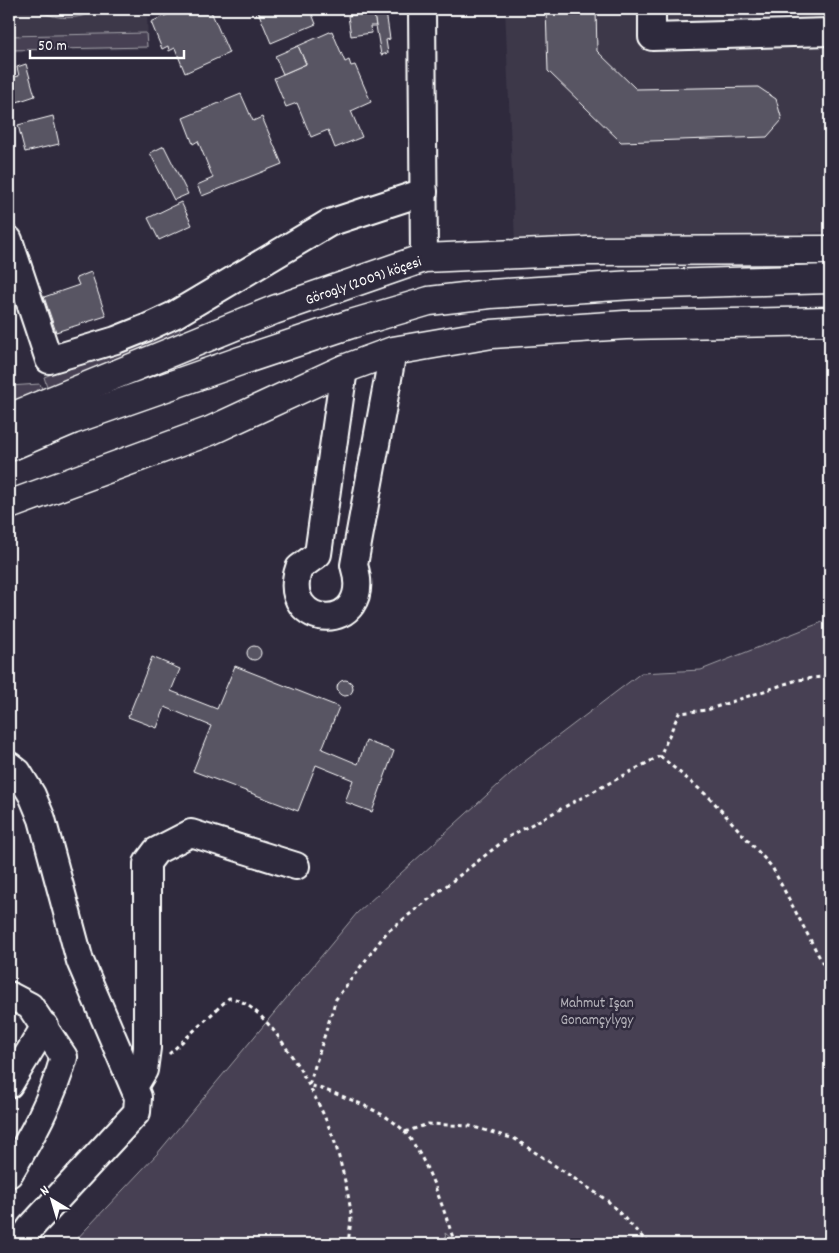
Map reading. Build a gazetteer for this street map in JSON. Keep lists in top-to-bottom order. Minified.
{"streets":{"main road":["Görogly (2009) köçesi"]},"parks":["Mahmut Işan Gonamçylygy"],"scale_bar":"50 m","north":"top left"}
